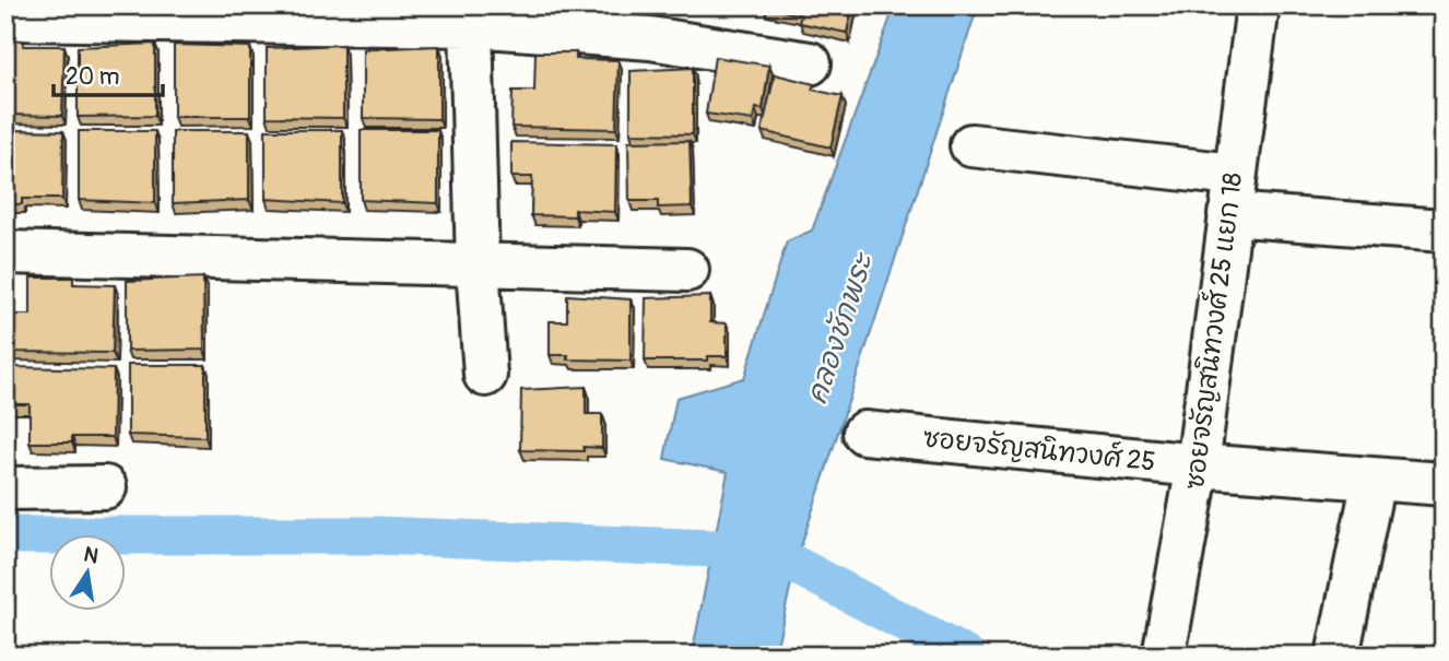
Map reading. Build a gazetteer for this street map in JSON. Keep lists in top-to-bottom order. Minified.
{"streets":{"street":["ซอยจรัญสนิทวงศ์ 25 แยก 18","ซอยจรัญสนิทวงศ์ 25"]},"crossings":[["ซอยจรัญสนิทวงศ์ 25 แยก 18","ซอยจรัญสนิทวงศ์ 25"]],"water":["คลองชักพระ"],"scale_bar":"20 m","north":"top"}
